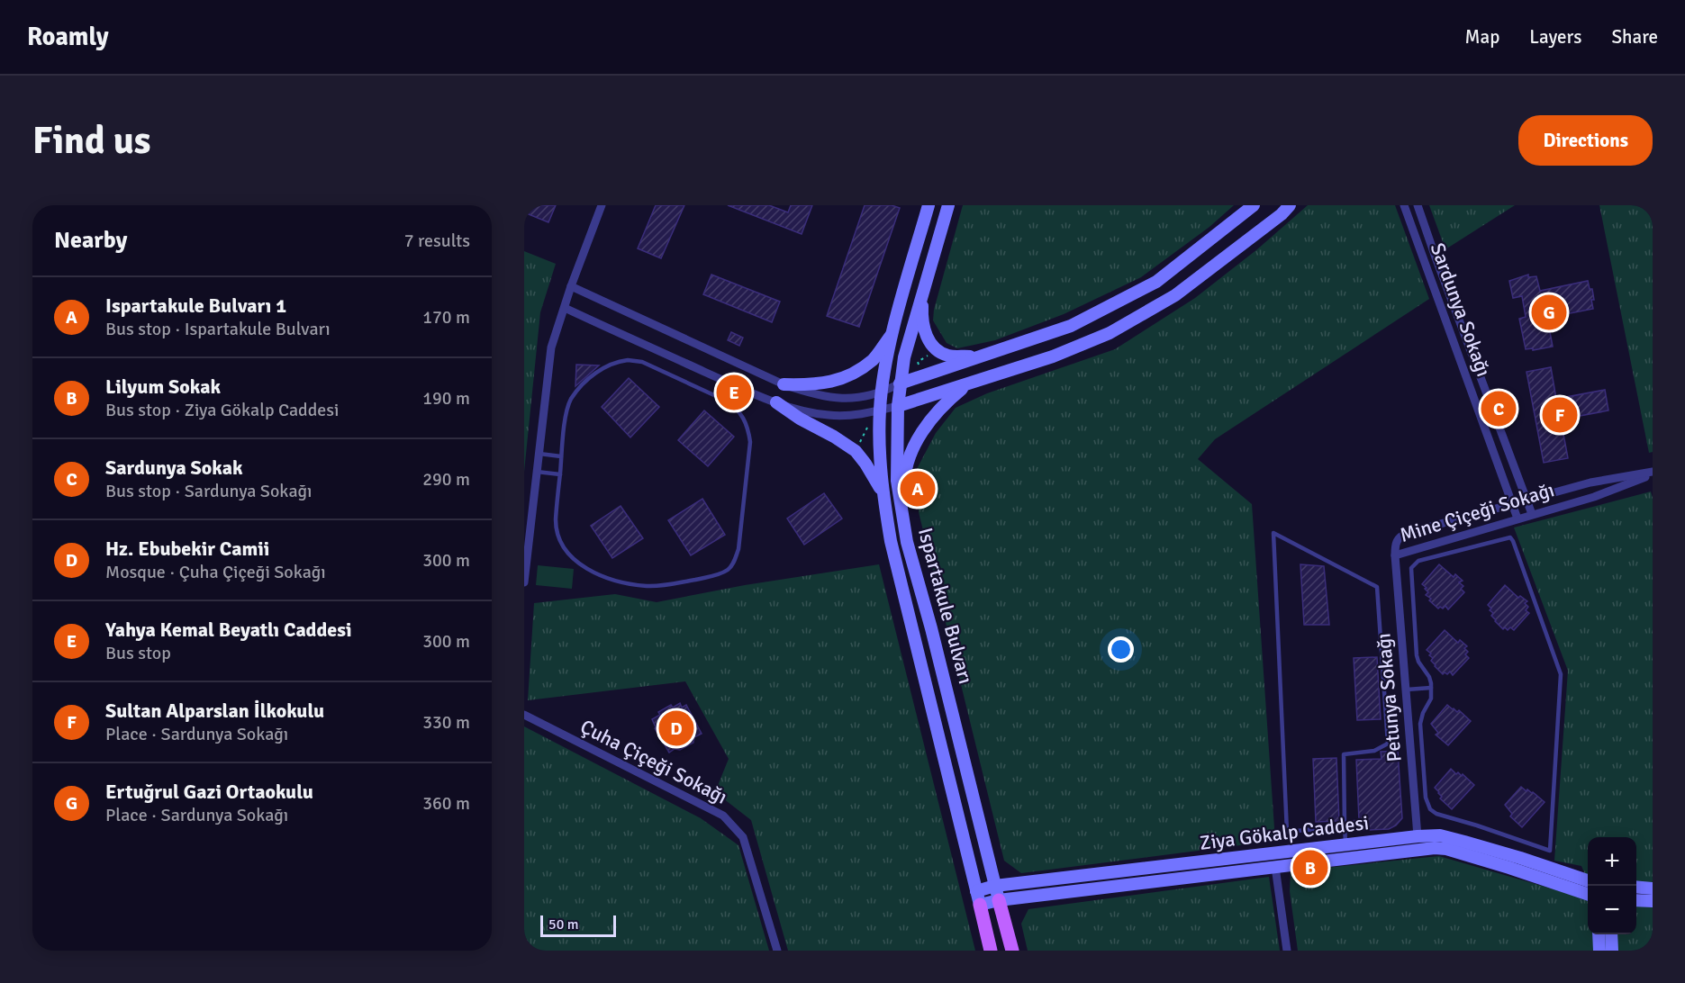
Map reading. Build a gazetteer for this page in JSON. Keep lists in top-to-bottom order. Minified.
{"streets":{"main road":["Ispartakule Bulvarı","Ziya Gökalp Caddesi"],"street":["Sardunya Sokağı","Mine Çiçeği Sokağı","Petunya Sokağı","Çuha Çiçeği Sokağı"]},"crossings":[["Sardunya Sokağı","Mine Çiçeği Sokağı"],["Mine Çiçeği Sokağı","Petunya Sokağı"],["Ispartakule Bulvarı","Ziya Gökalp Caddesi"],["Petunya Sokağı","Ziya Gökalp Caddesi"]],"scale_bar":"50 m","page":{"header":"Roamly","nav":["Map","Layers","Share"],"buttons":"Directions","title":"Find us","heading":["Nearby","7 results"],"list":[{"mark":"A","name":"Ispartakule Bulvarı 1","note":"Bus stop · Ispartakule Bulvarı","value":"170 m"},{"mark":"B","name":"Lilyum Sokak","note":"Bus stop · Ziya Gökalp Caddesi","value":"190 m"},{"mark":"C","name":"Sardunya Sokak","note":"Bus stop · Sardunya Sokağı","value":"290 m"},{"mark":"D","name":"Hz. Ebubekir Camii","note":"Mosque · Çuha Çiçeği Sokağı","value":"300 m"},{"mark":"E","name":"Yahya Kemal Beyatlı Caddesi","note":"Bus stop","value":"300 m"},{"mark":"F","name":"Sultan Alparslan İlkokulu","note":"Place · Sardunya Sokağı","value":"330 m"},{"mark":"G","name":"Ertuğrul Gazi Ortaokulu","note":"Place · Sardunya Sokağı","value":"360 m"}],"pins":["G","E","C","F","A","D","B"],"map_buttons":["+","−"],"scale":"50 m"}}
